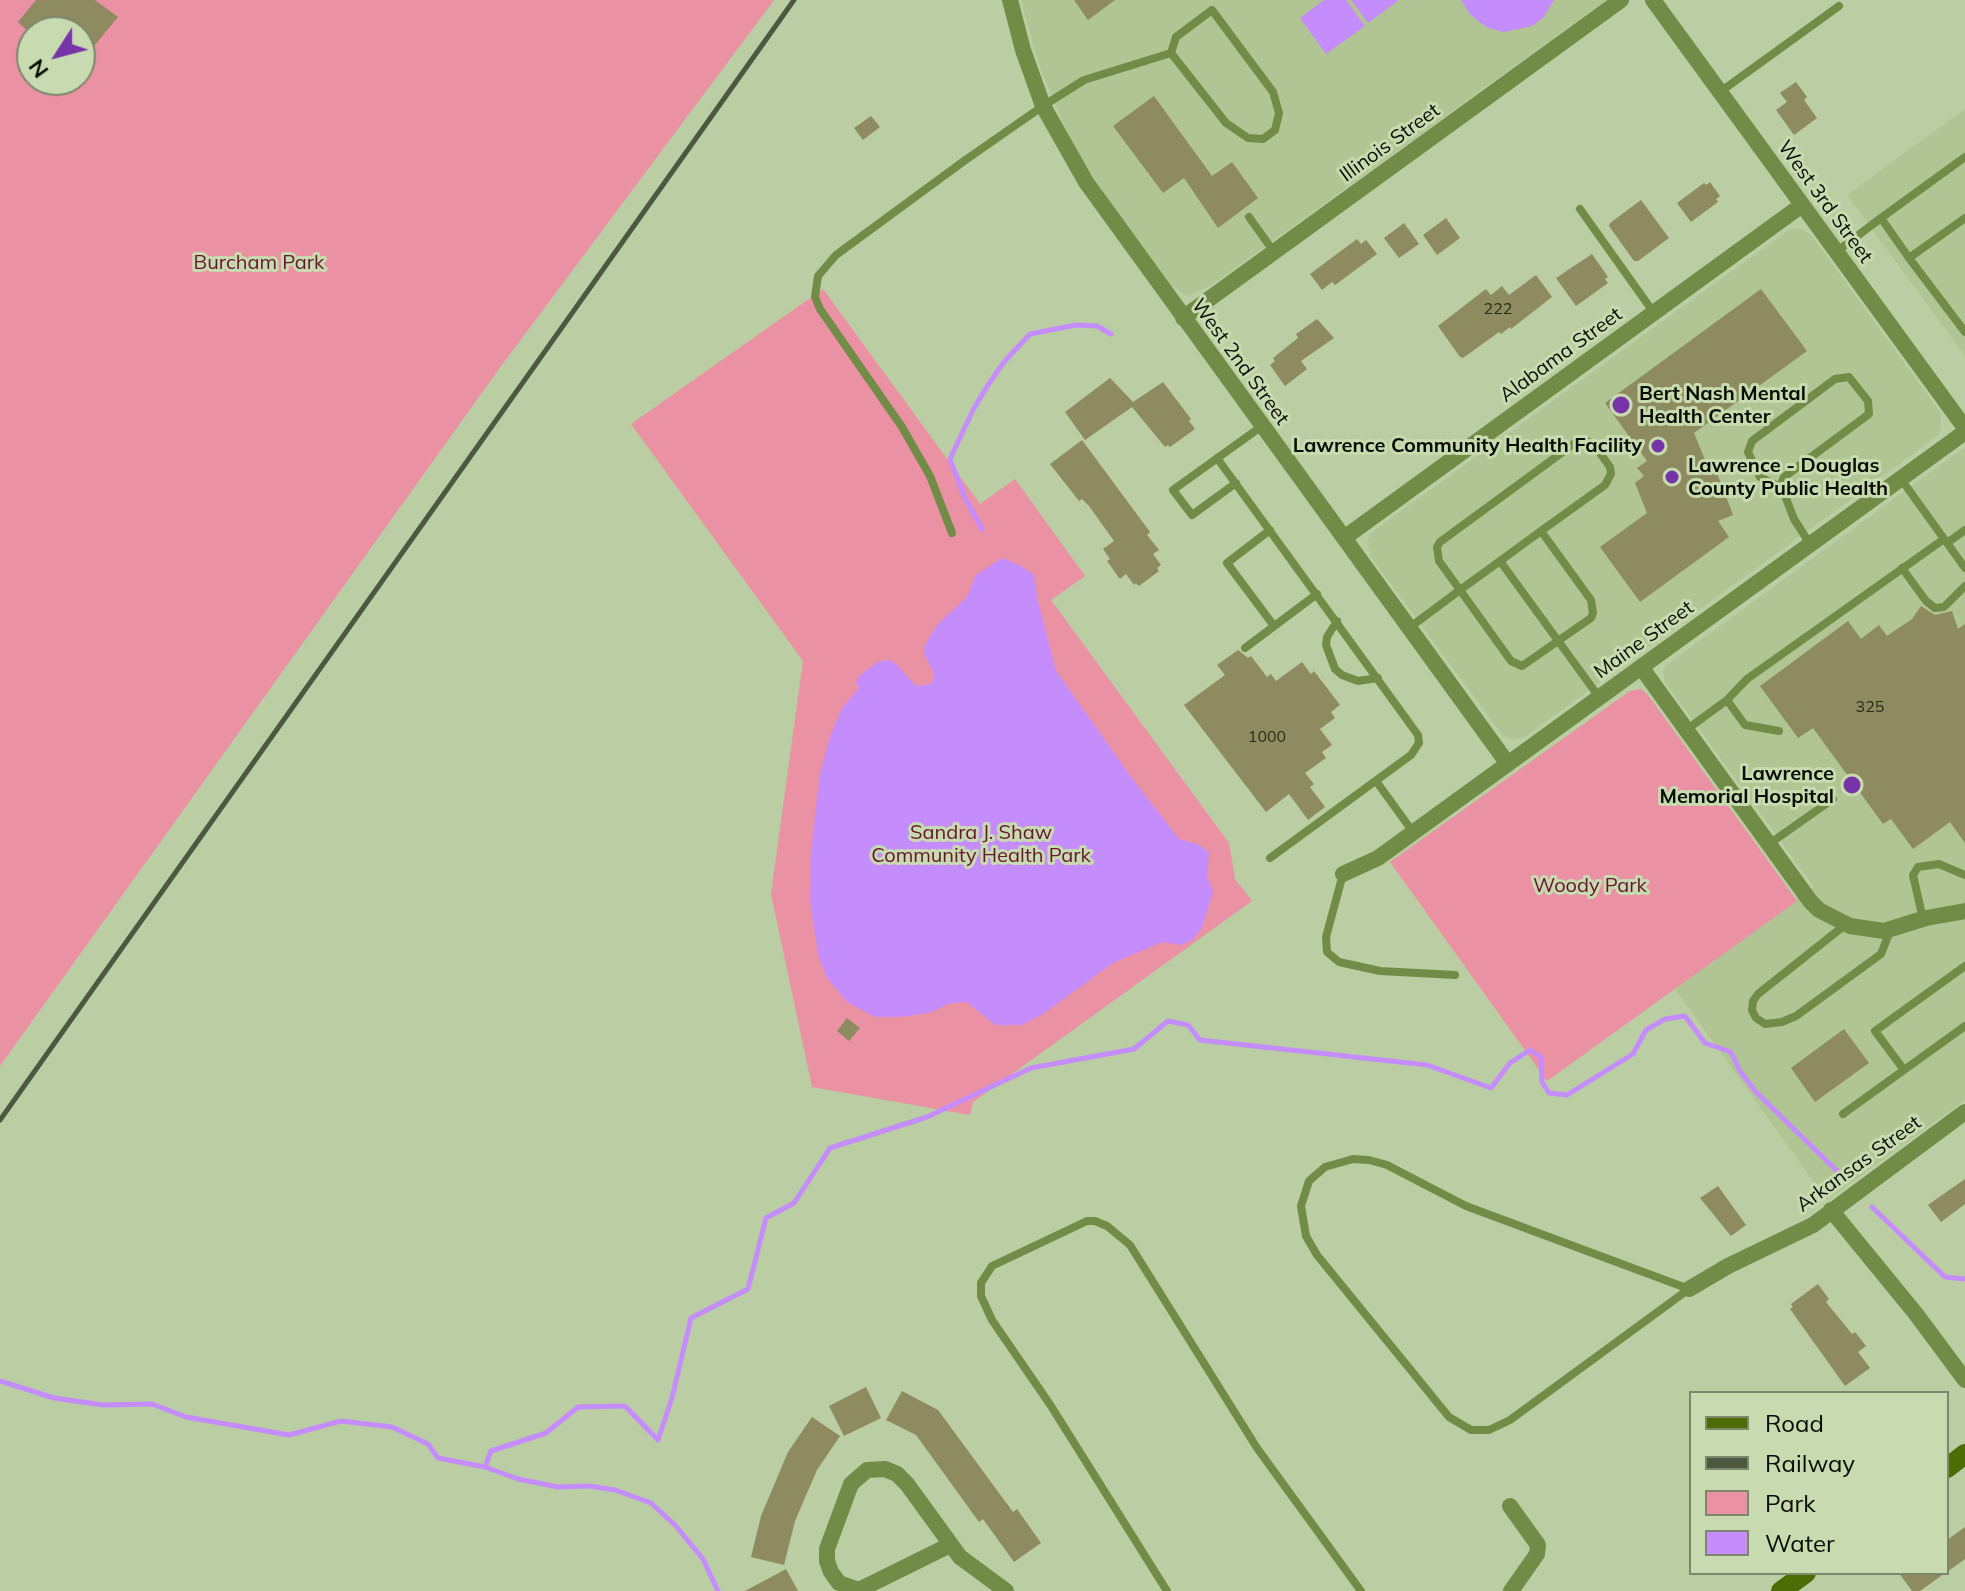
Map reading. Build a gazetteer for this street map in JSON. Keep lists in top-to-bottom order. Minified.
{"streets":{"street":["Illinois Street","West 3rd Street","Alabama Street","West 2nd Street","Maine Street","Arkansas Street"]},"crossings":[["Illinois Street","West 2nd Street"],["West 3rd Street","Alabama Street"],["West 3rd Street","Maine Street"],["Alabama Street","West 2nd Street"],["West 2nd Street","Maine Street"]],"parks":["Burcham Park","Sandra J. Shaw Community Health Park","Woody Park"],"places":["Bert Nash Mental Health Center","Lawrence Community Health Facility","Lawrence - Douglas County Public Health","Lawrence Memorial Hospital"],"house_numbers":["222","325","1000"],"legend":["Road","Railway","Park","Water"],"north":"bottom left"}
